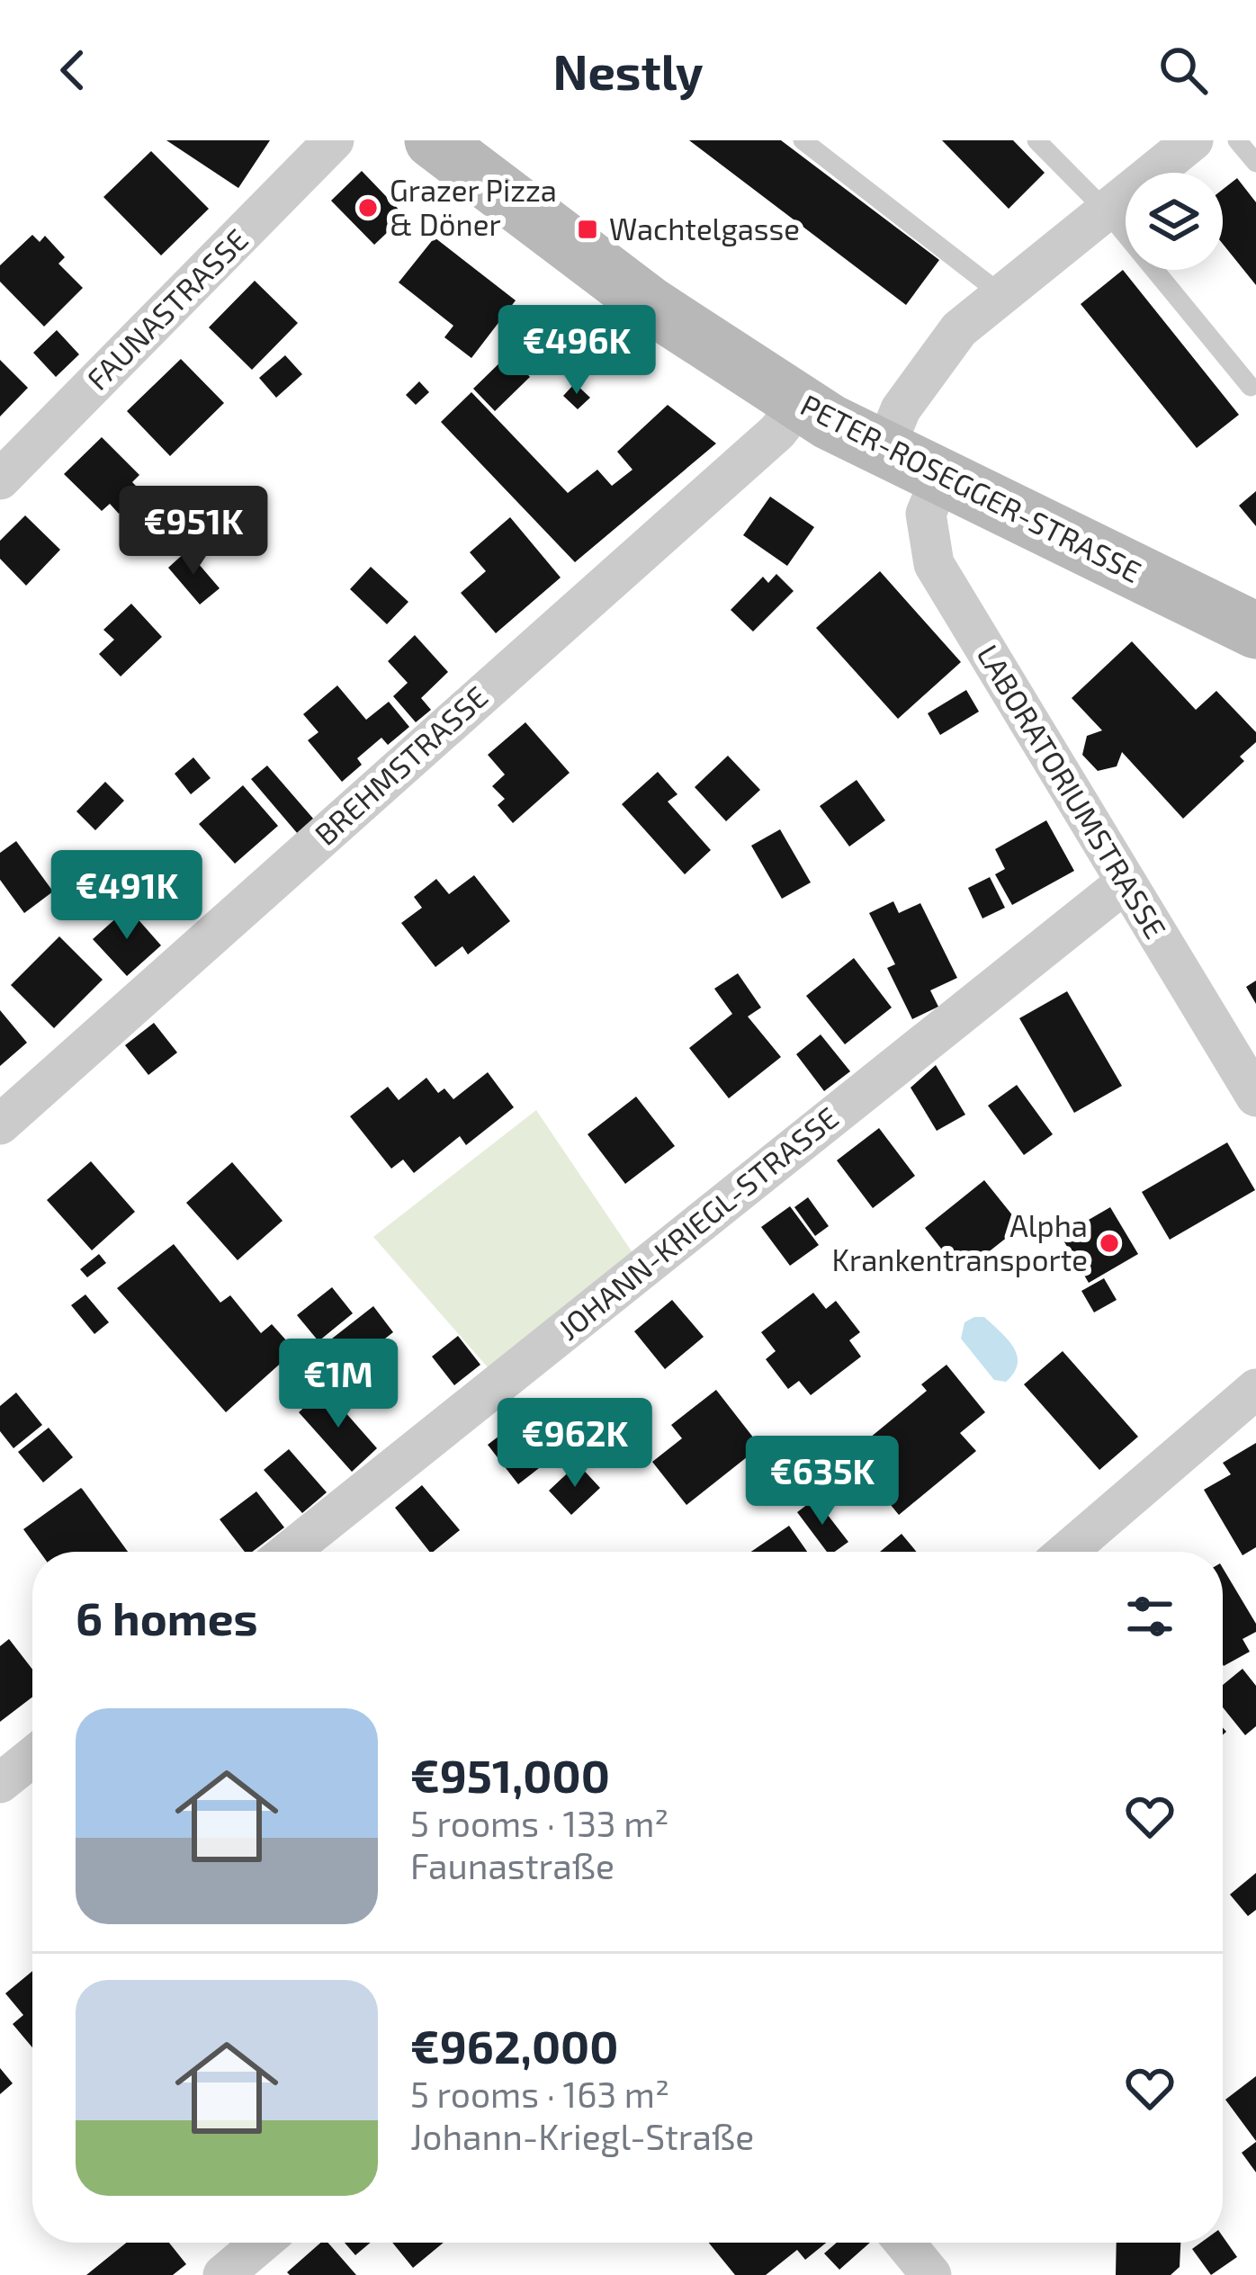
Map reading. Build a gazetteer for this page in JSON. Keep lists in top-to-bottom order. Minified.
{"streets":{"main road":["PETER-ROSEGGER-STRASSE"],"street":["FAUNASTRASSE","BREHMSTRASSE","LABORATORIUMSTRASSE","JOHANN-KRIEGL-STRASSE"]},"crossings":[["PETER-ROSEGGER-STRASSE","BREHMSTRASSE"],["PETER-ROSEGGER-STRASSE","LABORATORIUMSTRASSE"],["LABORATORIUMSTRASSE","JOHANN-KRIEGL-STRASSE"]],"places":{"other":["Grazer Pizza & Döner","Alpha Krankentransporte"],"transit":["Wachtelgasse"]},"page":{"header":"Nestly","price":["€496K","€951K","€491K","€1M","€962K","€635K"],"heading":"6 homes","list":[{"name":"€951,000","note":"5 rooms · 133 m² · Faunastraße"},{"name":"€962,000","note":"5 rooms · 163 m² · Johann-Kriegl-Straße"}]}}
